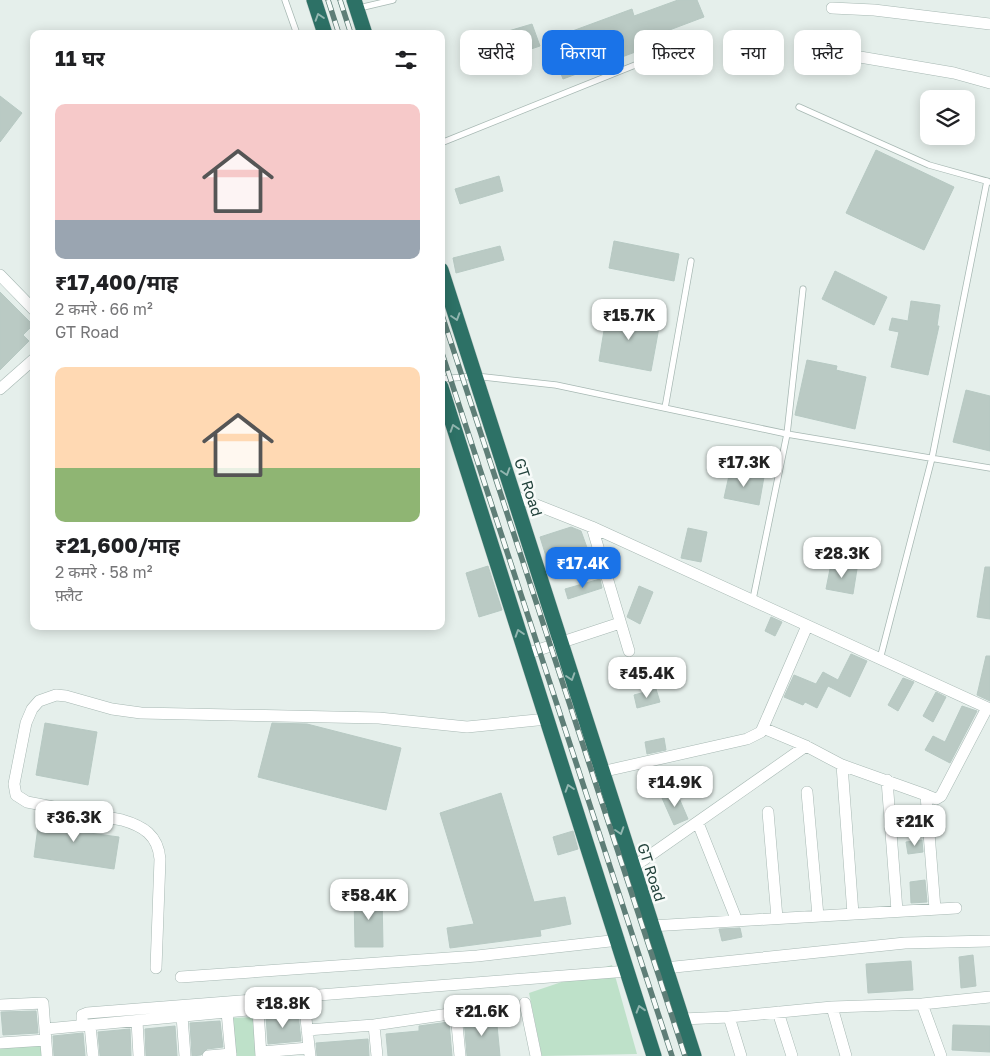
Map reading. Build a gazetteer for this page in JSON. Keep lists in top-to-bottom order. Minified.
{"streets":{"highway":["GT Road"]},"page":{"chip":["खरीदें","किराया","फ़िल्टर","नया","फ़्लैट"],"heading":"11 घर","list":[{"name":"₹17,400/माह","note":"2 कमरे · 66 m² · GT Road"},{"name":"₹21,600/माह","note":"2 कमरे · 58 m² · फ़्लैट"}],"price":["₹15.7K","₹17.3K","₹28.3K","₹17.4K","₹45.4K","₹14.9K","₹36.3K","₹21K","₹58.4K","₹18.8K","₹21.6K"]}}
